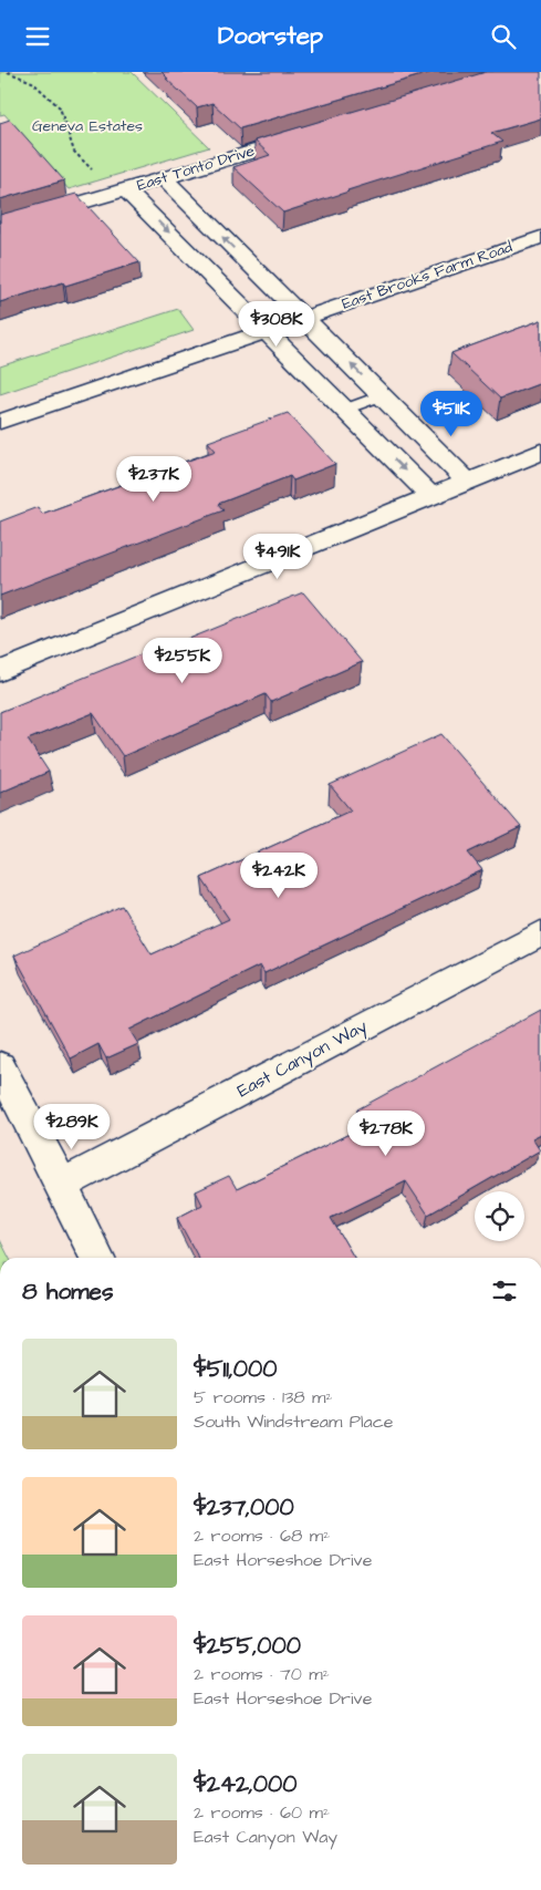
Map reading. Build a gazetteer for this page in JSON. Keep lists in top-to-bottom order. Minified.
{"streets":{"street":["East Tonto Drive","East Brooks Farm Road","East Canyon Way"]},"parks":["Geneva Estates"],"page":{"header":"Doorstep","price":["$308K","$511K","$237K","$491K","$255K","$242K","$289K","$278K"],"heading":"8 homes","list":[{"name":"$511,000","note":"5 rooms · 138 m² · South Windstream Place"},{"name":"$237,000","note":"2 rooms · 68 m² · East Horseshoe Drive"},{"name":"$255,000","note":"2 rooms · 70 m² · East Horseshoe Drive"},{"name":"$242,000","note":"2 rooms · 60 m² · East Canyon Way"}]}}
